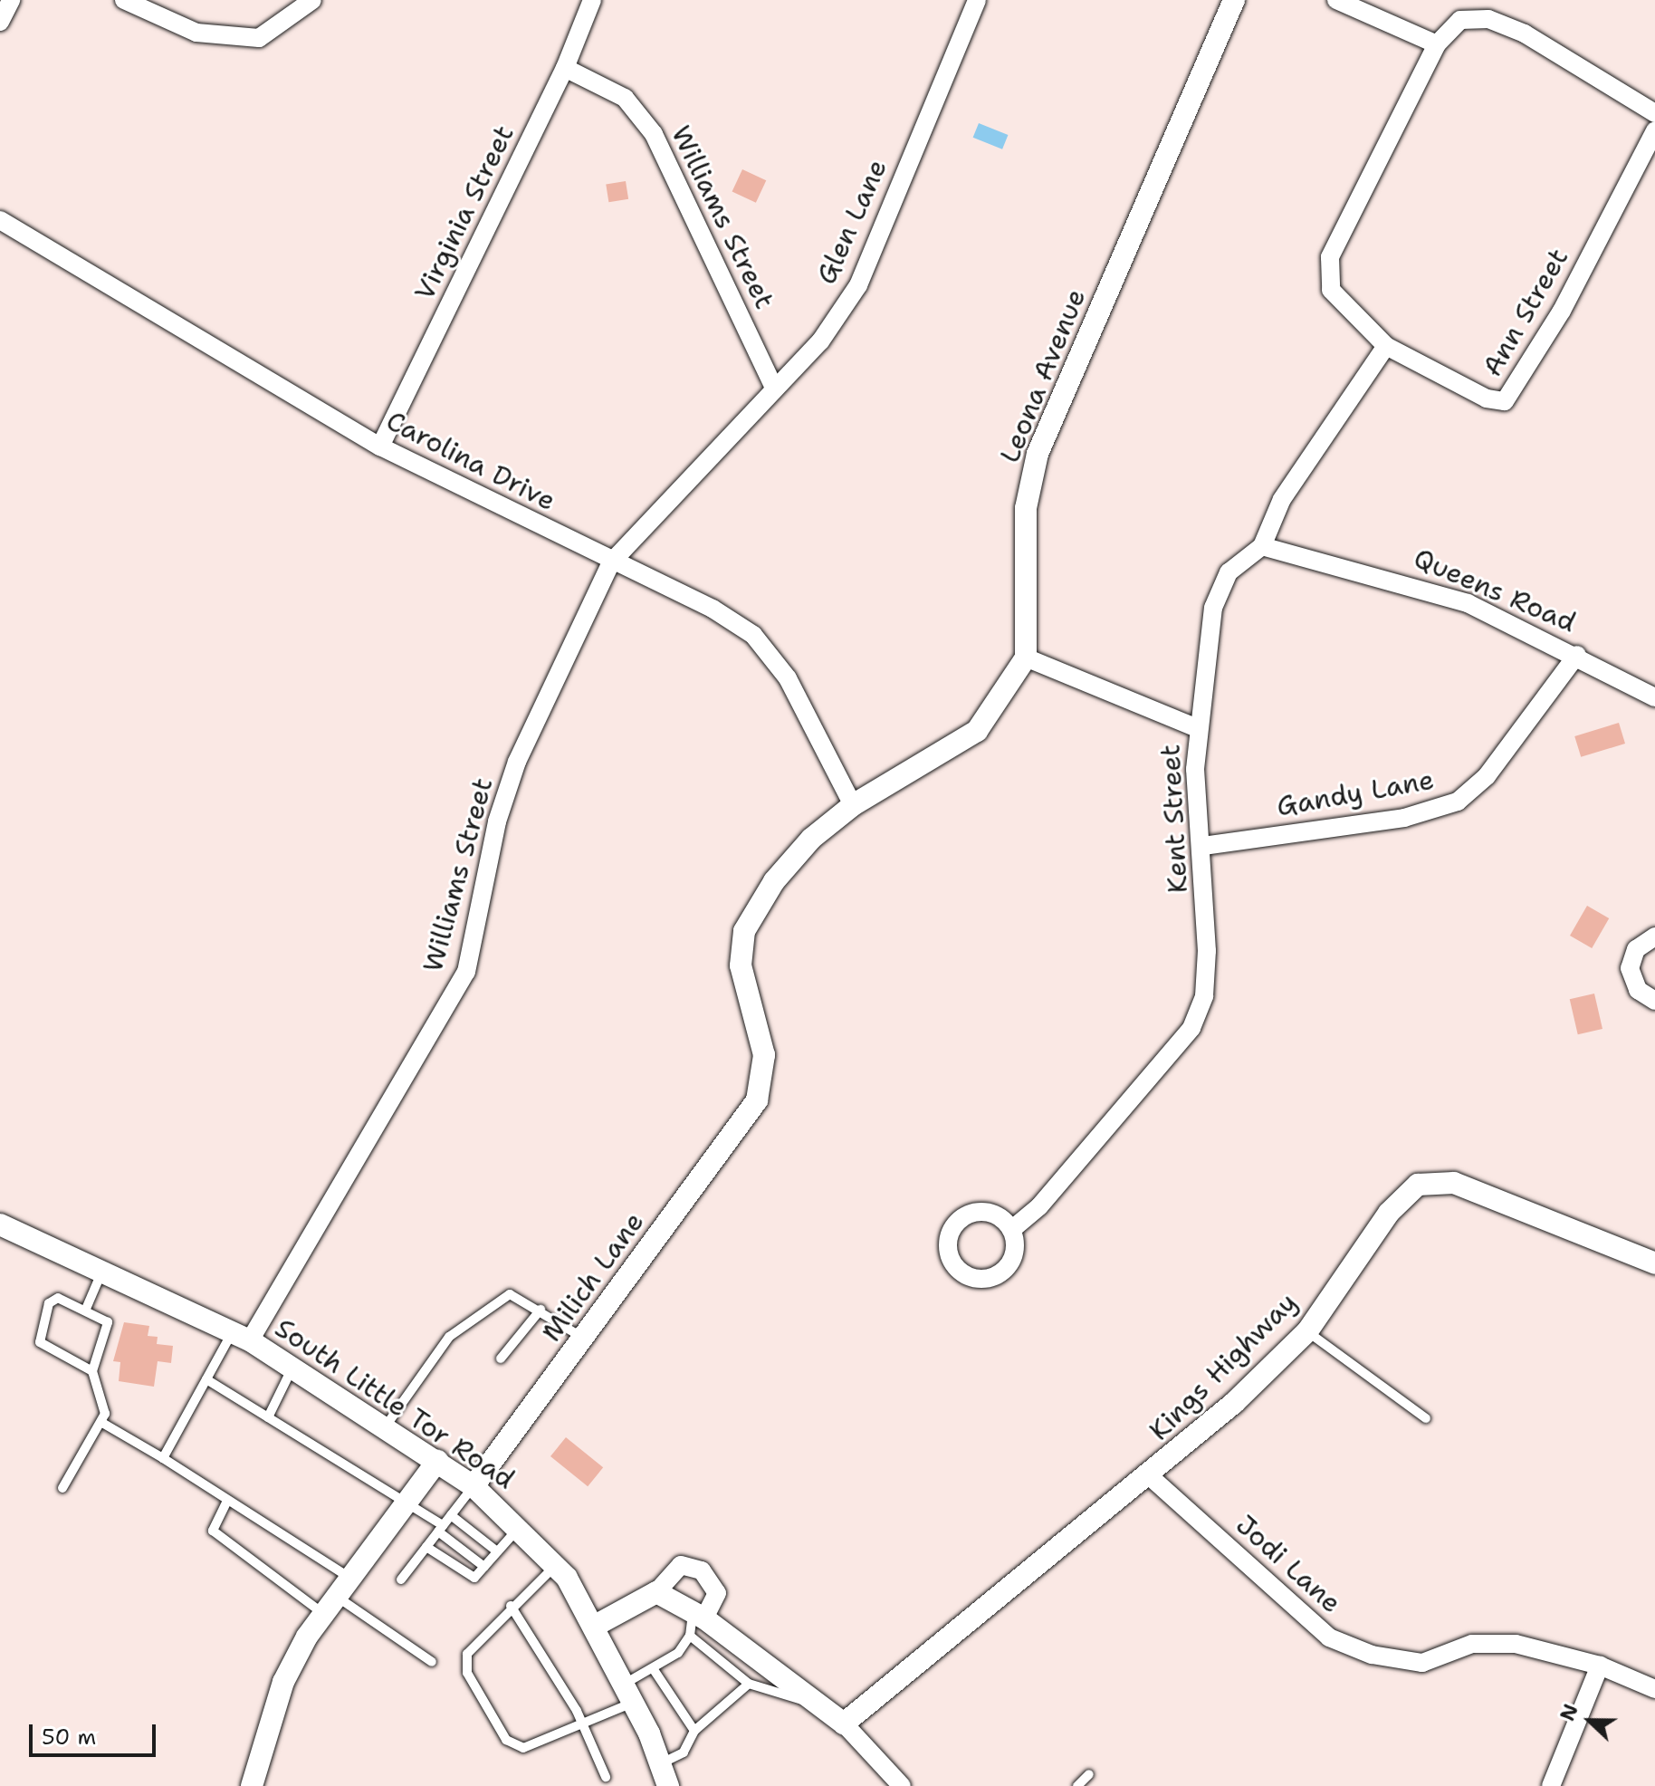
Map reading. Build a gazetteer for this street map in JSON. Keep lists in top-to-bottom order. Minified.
{"streets":{"street":["Virginia Street","Williams Street","Glen Lane","Ann Street","Leona Avenue","Carolina Drive","Queens Road","Gandy Lane","Kent Street","Milich Lane","Kings Highway","South Little Tor Road","Jodi Lane"]},"crossings":[["Virginia Street","Williams Street"],["Virginia Street","Carolina Drive"],["Williams Street","Glen Lane"],["Williams Street","Carolina Drive"],["Williams Street","South Little Tor Road"],["Glen Lane","Carolina Drive"],["Ann Street","Kent Street"],["Carolina Drive","Milich Lane"],["Queens Road","Gandy Lane"],["Queens Road","Kent Street"],["Gandy Lane","Kent Street"],["Milich Lane","South Little Tor Road"],["Kings Highway","Jodi Lane"]],"scale_bar":"50 m","north":"left"}
